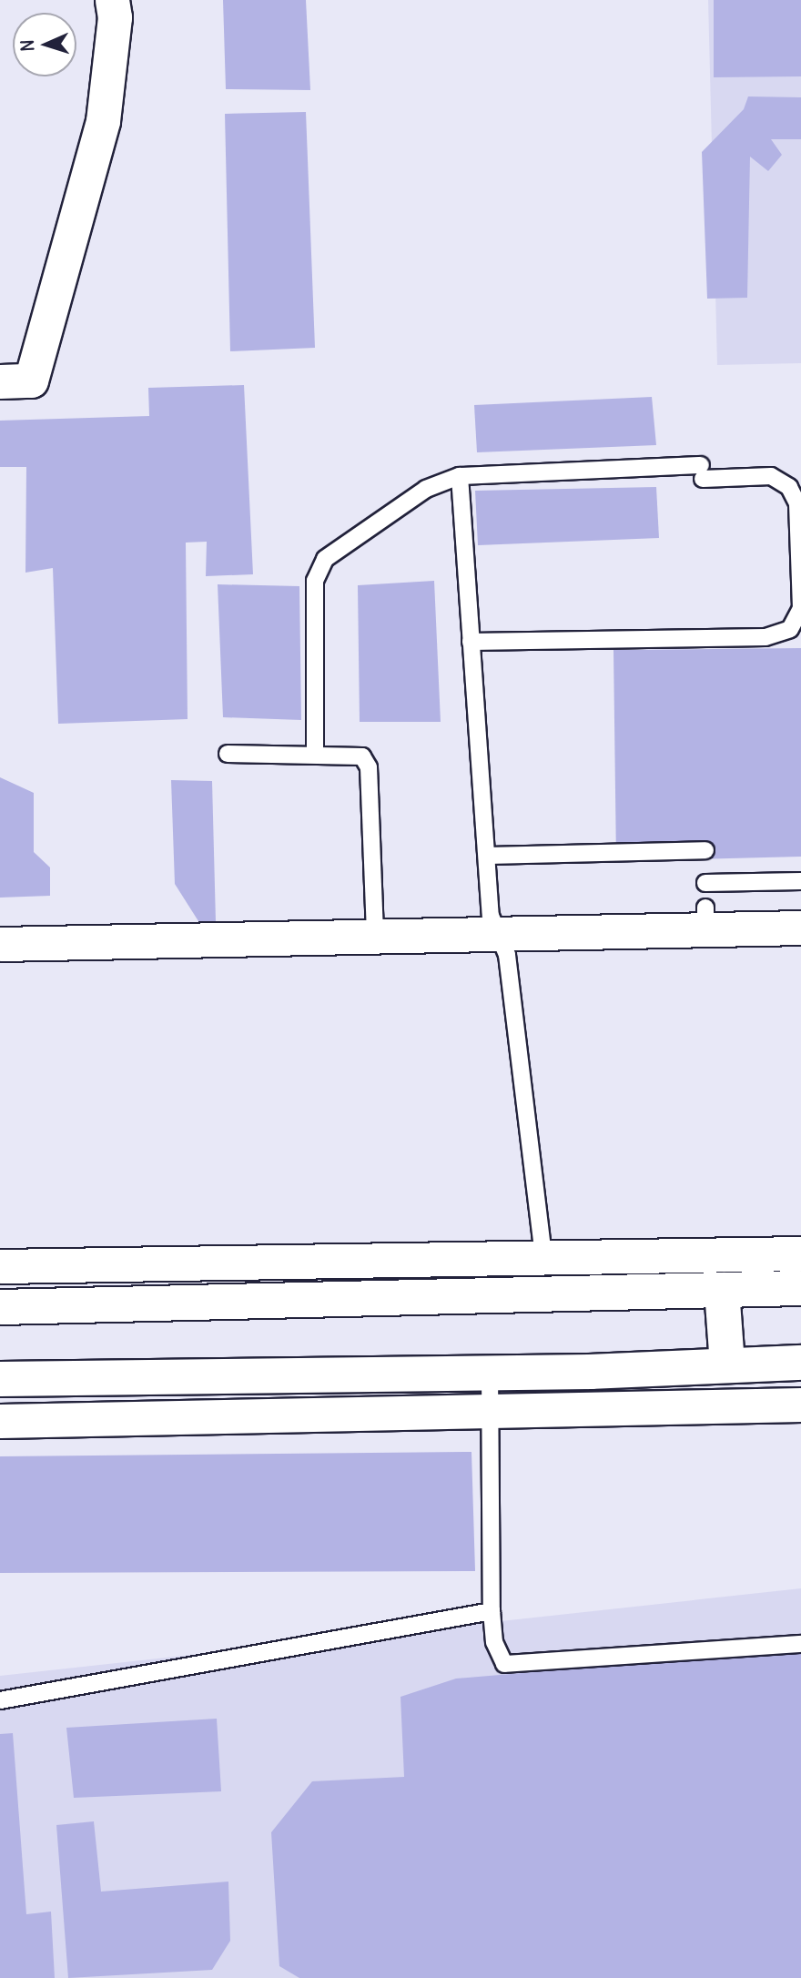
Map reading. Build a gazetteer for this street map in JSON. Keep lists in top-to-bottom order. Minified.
{"north":"left"}
